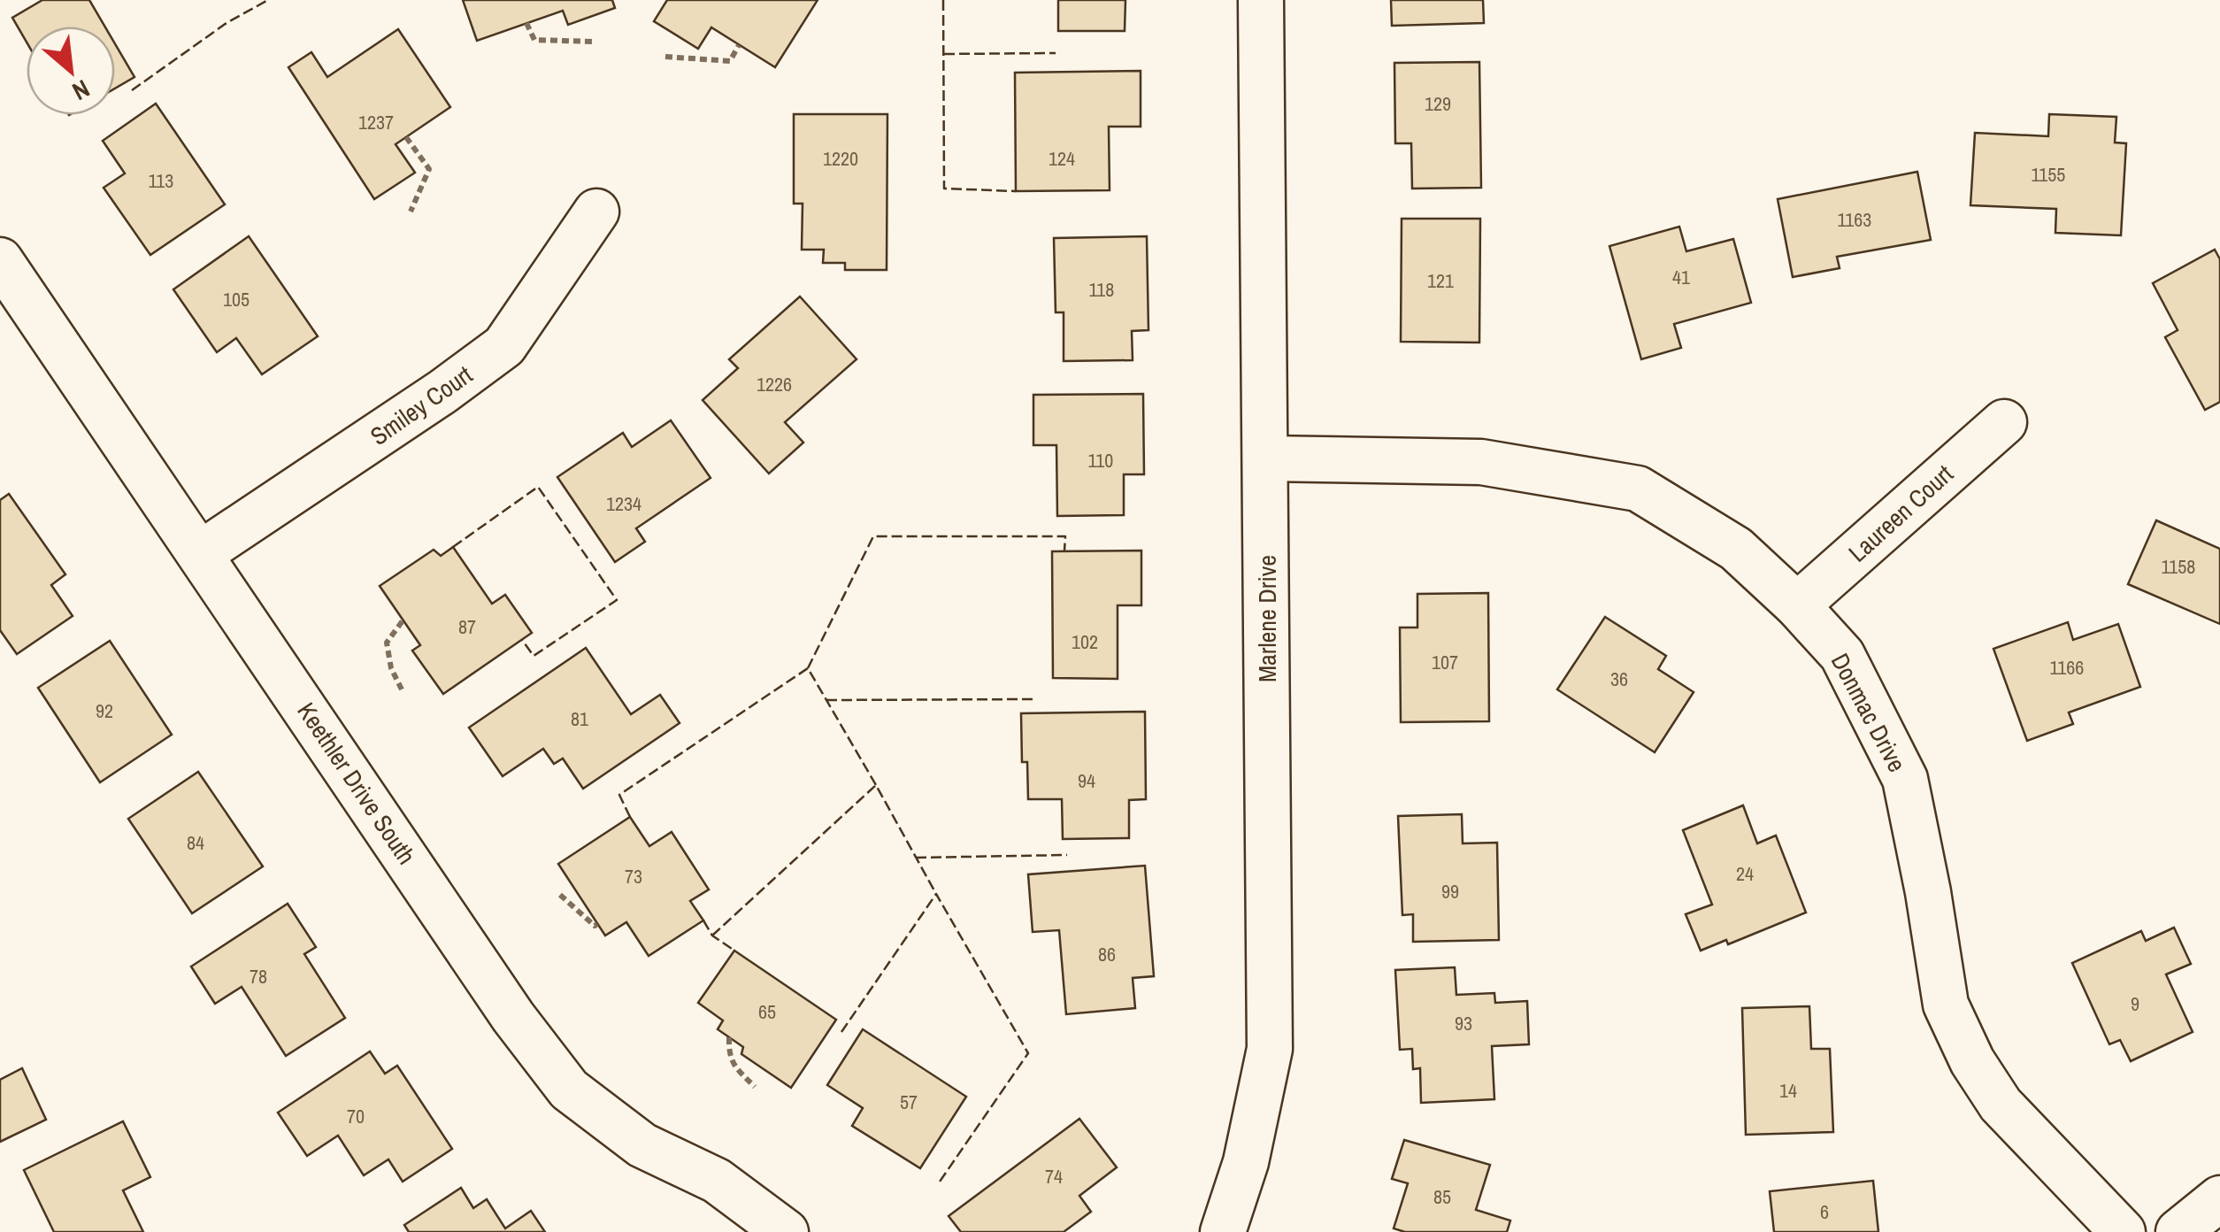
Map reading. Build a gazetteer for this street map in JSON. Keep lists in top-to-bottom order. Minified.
{"streets":{"street":["Smiley Court","Laureen Court","Marlene Drive","Donmac Drive","Keethler Drive South"]},"crossings":[["Smiley Court","Keethler Drive South"],["Laureen Court","Donmac Drive"],["Marlene Drive","Donmac Drive"]],"house_numbers":["129","1237","1220","124","1155","113","1163","41","121","118","105","1226","110","1234","1158","87","102","107","1166","36","92","81","94","84","24","73","99","86","78","9","65","93","14","57","70","74","85","6"],"north":"bottom right"}
